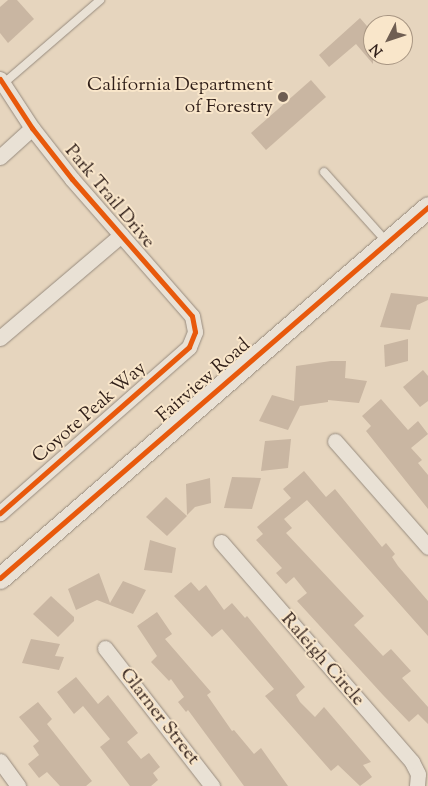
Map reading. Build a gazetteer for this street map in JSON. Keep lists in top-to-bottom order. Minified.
{"streets":{"main road":["Fairview Road"],"street":["Park Trail Drive","Coyote Peak Way","Raleigh Circle","Glarner Street"]},"crossings":[["Park Trail Drive","Coyote Peak Way"]],"places":["California Department of Forestry"],"north":"bottom left"}
